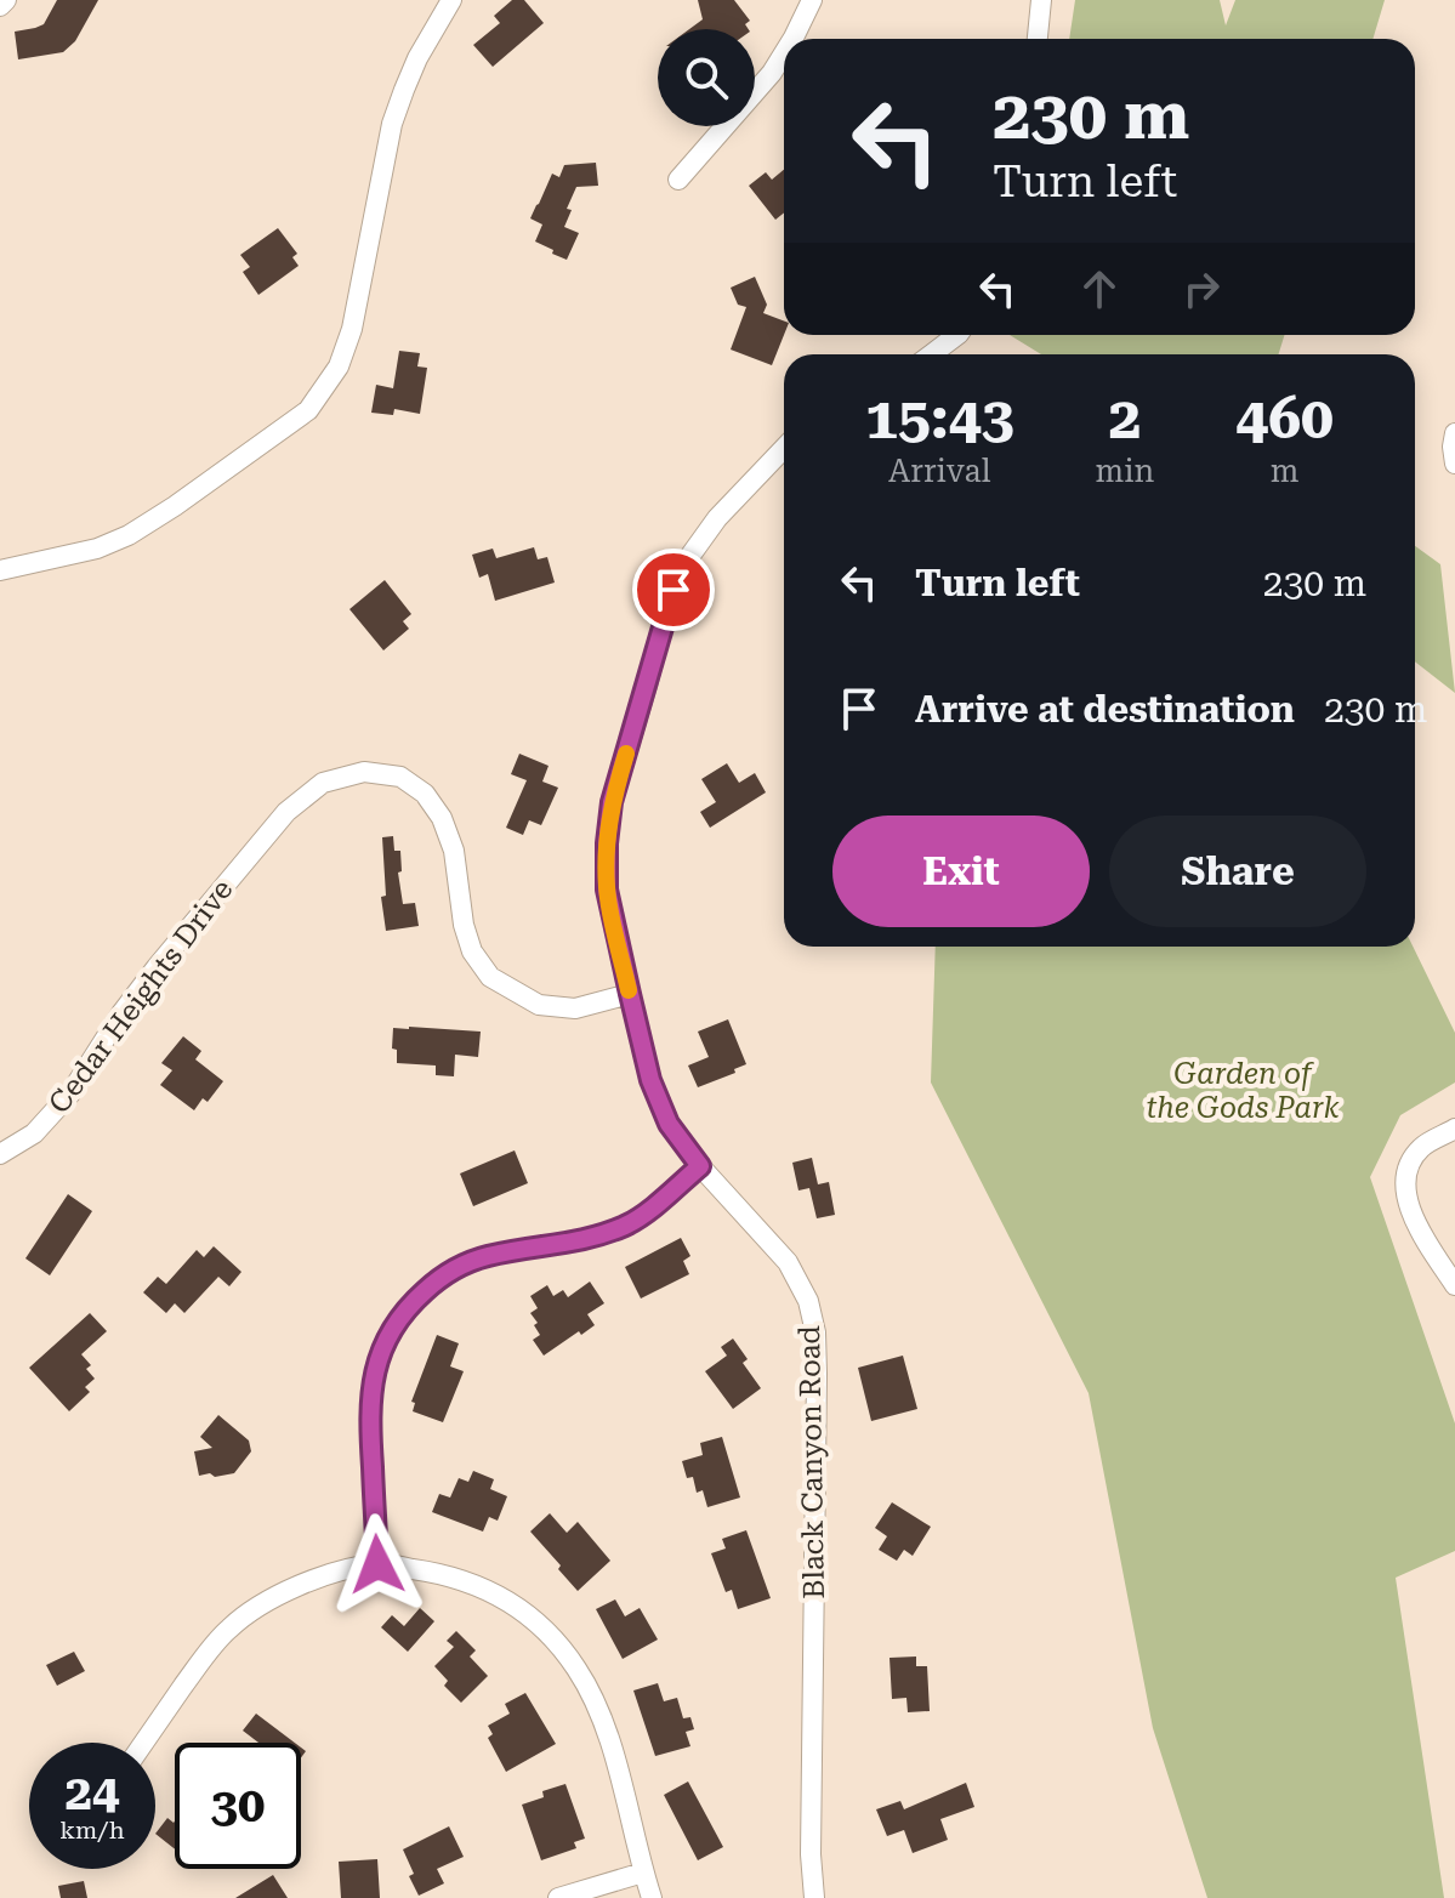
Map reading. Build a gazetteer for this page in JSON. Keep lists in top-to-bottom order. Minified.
{"streets":{"street":["Cedar Heights Drive","Black Canyon Road"]},"crossings":[["Cedar Heights Drive","Black Canyon Road"]],"parks":["Garden of the Gods Park"],"page":{"turn":["230 m","Turn left"],"eta":["15:43","Arrival","2","min","460","m"],"list":[{"name":"Turn left","value":"230 m"},{"name":"Arrive at destination","value":"230 m"}],"buttons":["Exit","Share"],"speed":"24 km/h","limit":"30"}}
